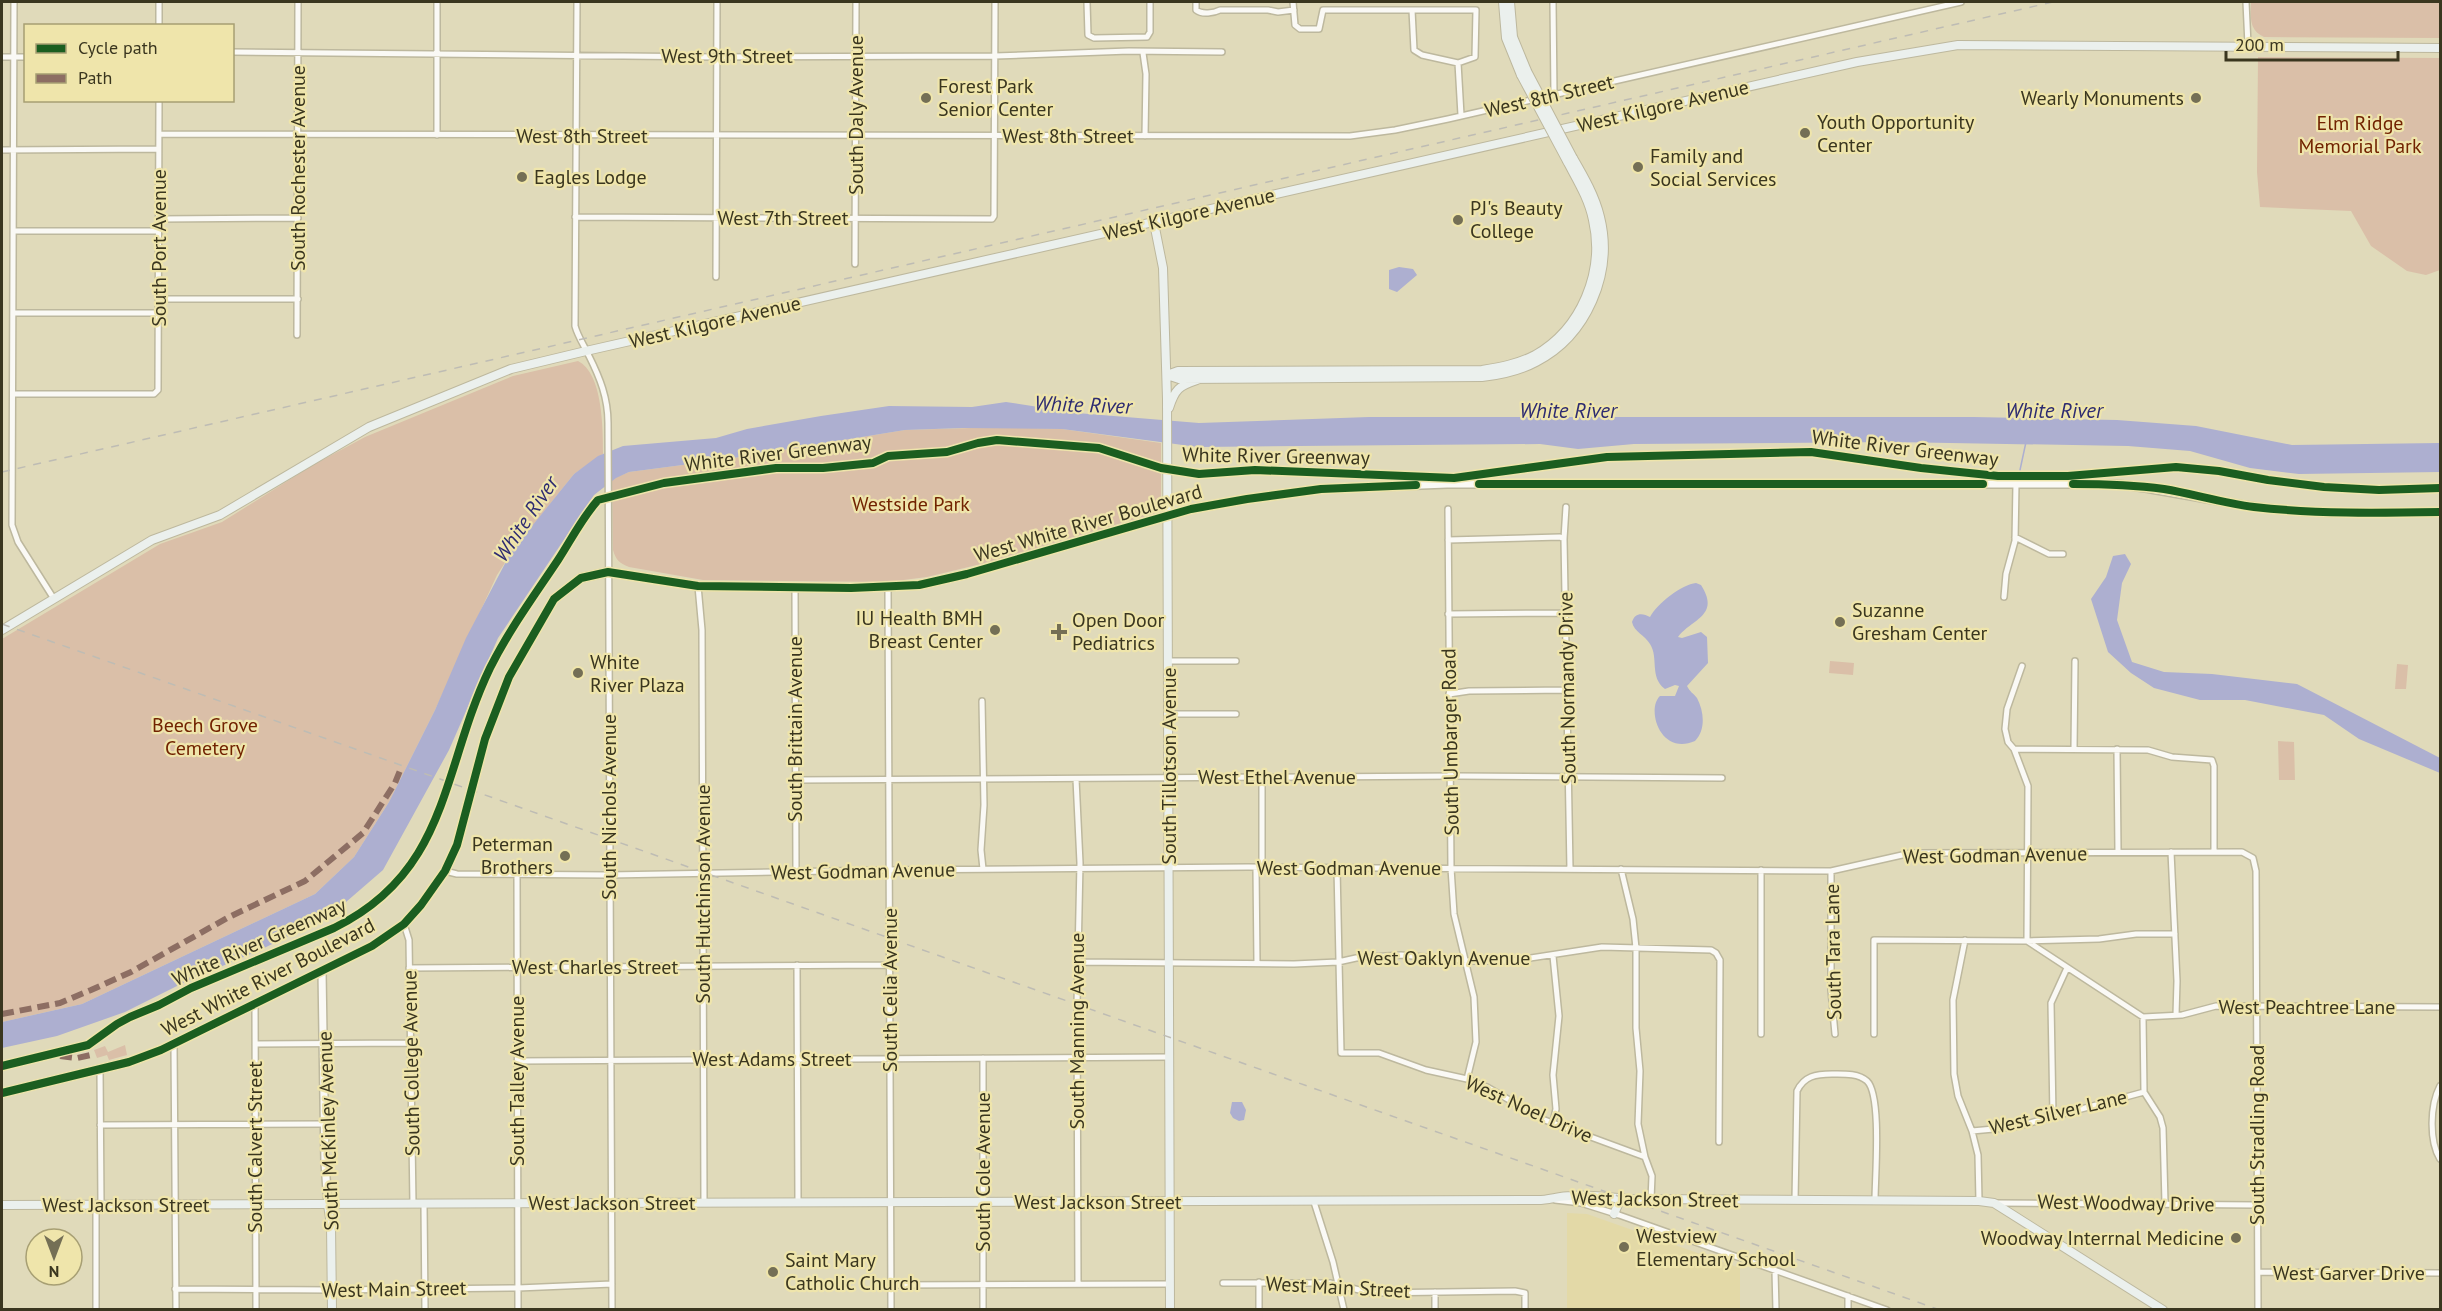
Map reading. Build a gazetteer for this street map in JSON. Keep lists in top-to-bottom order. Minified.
{"streets":{"main road":["West Kilgore Avenue","South Tillotson Avenue","South McKinley Avenue","West Jackson Street"],"street":["West 9th Street","West 8th Street","South Daly Avenue","South Rochester Avenue","West 7th Street","South Port Avenue","West White River Boulevard","South Normandy Drive","South Brittain Avenue","South Umbarger Road","West Ethel Avenue","South Nichols Avenue","West Godman Avenue","South Hutchinson Avenue","South Tara Lane","West Oaklyn Avenue","West Charles Street","South Celia Avenue","West Peachtree Lane","South Manning Avenue","West Adams Street","South College Avenue","South Talley Avenue","West Noel Drive","West Silver Lane","South Stradling Road","South Calvert Street","South Cole Avenue","West Woodway Drive","West Garver Drive","West Main Street"],"cycle path":["White River Greenway"]},"crossings":[["West 9th Street","South Daly Avenue"],["West 9th Street","South Rochester Avenue"],["West 8th Street","South Daly Avenue"],["West 8th Street","South Rochester Avenue"],["West 8th Street","West 7th Street"],["West 8th Street","South Port Avenue"],["West Kilgore Avenue","South Nichols Avenue"],["South Daly Avenue","West 7th Street"],["West 7th Street","South Nichols Avenue"],["West White River Boulevard","South Brittain Avenue"],["West White River Boulevard","South Tillotson Avenue"],["West White River Boulevard","South Nichols Avenue"],["West White River Boulevard","West Godman Avenue"],["West White River Boulevard","South Hutchinson Avenue"],["West White River Boulevard","South Celia Avenue"],["West White River Boulevard","South College Avenue"],["West White River Boulevard","South McKinley Avenue"],["West White River Boulevard","South Calvert Street"],["South Normandy Drive","West Ethel Avenue"],["South Normandy Drive","West Godman Avenue"],["South Brittain Avenue","West Ethel Avenue"],["South Brittain Avenue","West Godman Avenue"],["South Umbarger Road","West Ethel Avenue"],["South Umbarger Road","West Godman Avenue"],["South Umbarger Road","West Oaklyn Avenue"],["South Umbarger Road","West Noel Drive"],["South Tillotson Avenue","West Ethel Avenue"],["South Tillotson Avenue","West Godman Avenue"],["South Tillotson Avenue","West Oaklyn Avenue"],["South Tillotson Avenue","West Adams Street"],["South Tillotson Avenue","West Jackson Street"],["West Ethel Avenue","South Celia Avenue"],["West Ethel Avenue","South Manning Avenue"],["South Nichols Avenue","West Godman Avenue"],["South Nichols Avenue","West Charles Street"],["South Nichols Avenue","West Adams Street"],["South Nichols Avenue","West Jackson Street"],["South Nichols Avenue","West Main Street"],["West Godman Avenue","South Hutchinson Avenue"],["West Godman Avenue","South Tara Lane"],["West Godman Avenue","South Celia Avenue"],["West Godman Avenue","South Manning Avenue"],["West Godman Avenue","South Talley Avenue"],["West Godman Avenue","South Stradling Road"],["South Hutchinson Avenue","West Charles Street"],["South Hutchinson Avenue","West Adams Street"],["South Hutchinson Avenue","West Jackson Street"],["West Oaklyn Avenue","West Noel Drive"],["West Charles Street","South Celia Avenue"],["West Charles Street","South College Avenue"],["West Charles Street","South Talley Avenue"],["South Celia Avenue","West Adams Street"],["South Celia Avenue","West Jackson Street"],["West Peachtree Lane","South Stradling Road"],["South Manning Avenue","West Adams Street"],["South Manning Avenue","West Jackson Street"],["West Adams Street","South Talley Avenue"],["West Adams Street","South Cole Avenue"],["South College Avenue","West Jackson Street"],["South Talley Avenue","West Jackson Street"],["South Talley Avenue","West Main Street"],["South McKinley Avenue","West Jackson Street"],["South McKinley Avenue","West Main Street"],["South Stradling Road","West Woodway Drive"],["South Stradling Road","West Garver Drive"],["South Calvert Street","West Jackson Street"],["South Calvert Street","West Main Street"],["South Cole Avenue","West Jackson Street"],["West Jackson Street","West Woodway Drive"]],"water":["White River"],"parks":["Elm Ridge Memorial Park","Westside Park","Beech Grove Cemetery"],"places":{"other":["Forest Park Senior Center","Wearly Monuments","Youth Opportunity Center","Family and Social Services","Eagles Lodge","PJ's Beauty College","Suzanne Gresham Center","IU Health BMH Breast Center","White River Plaza","Peterman Brothers","Woodway Interrnal Medicine","Westview Elementary School","Saint Mary Catholic Church"],"health":["Open Door Pediatrics"]},"legend":["Cycle path","Path"],"scale_bar":"200 m","north":"bottom"}
